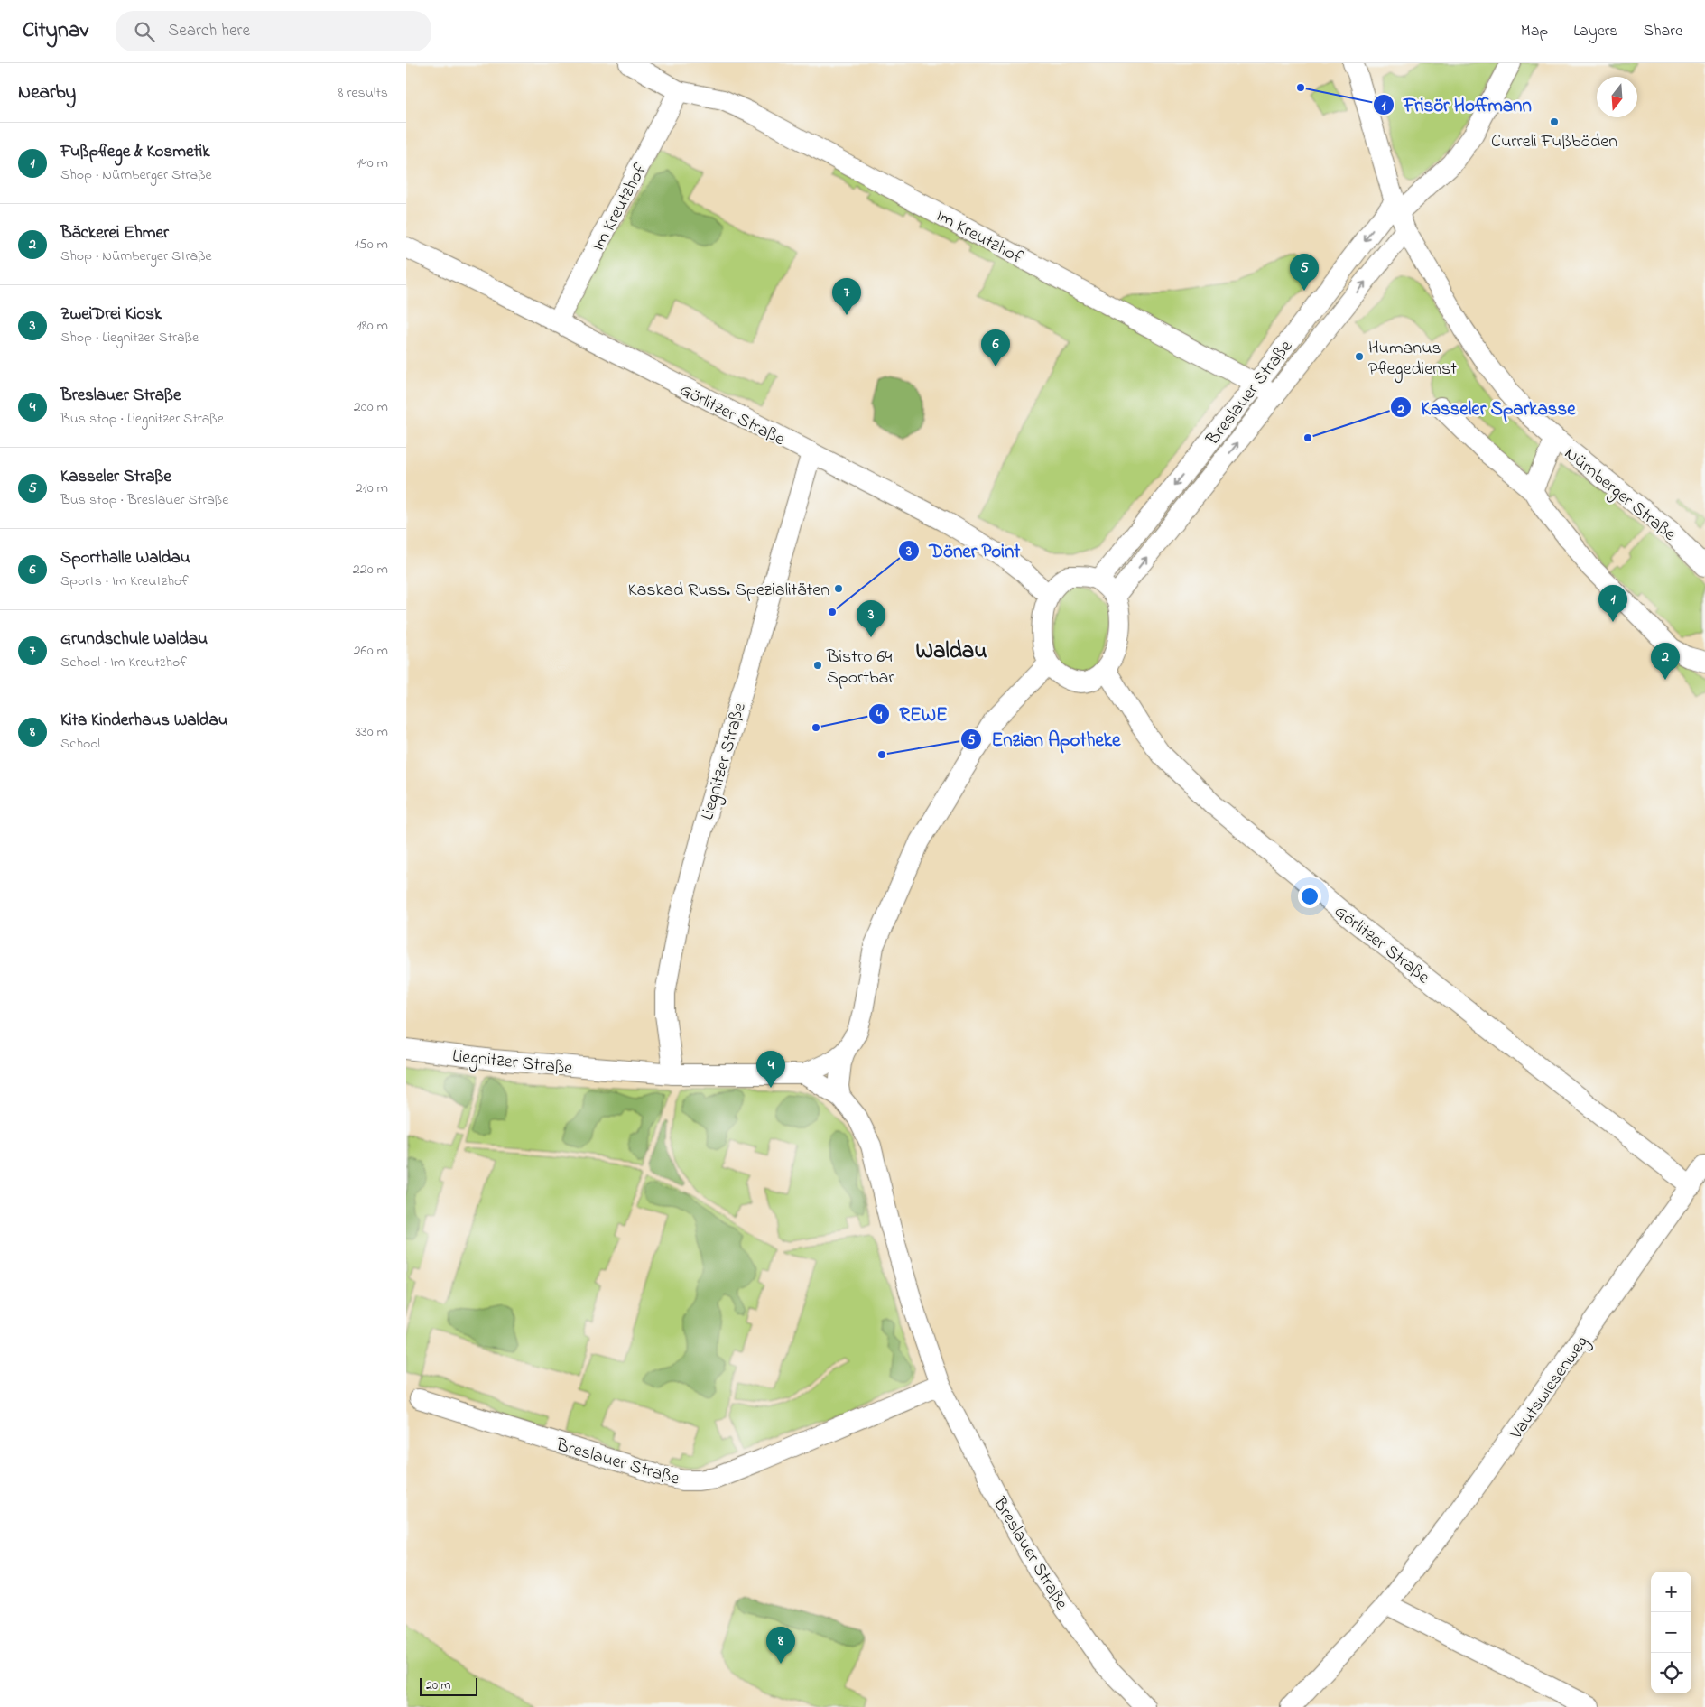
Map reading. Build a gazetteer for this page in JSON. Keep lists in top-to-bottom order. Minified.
{"streets":{"street":["Im Kreutzhof","Breslauer Straße","Görlitzer Straße","Nürnberger Straße","Liegnitzer Straße","Vautswiesenweg"]},"crossings":[["Im Kreutzhof","Breslauer Straße"],["Im Kreutzhof","Görlitzer Straße"],["Breslauer Straße","Görlitzer Straße"],["Breslauer Straße","Nürnberger Straße"],["Görlitzer Straße","Liegnitzer Straße"],["Görlitzer Straße","Vautswiesenweg"]],"districts":["Waldau"],"places":["Frisör Hoffmann","Curreli Fußböden","Humanus Pflegedienst","Kasseler Sparkasse","Kaskad Russ. Spezialitäten","Döner Point","Bistro 64 Sportbar","REWE","Enzian Apotheke"],"scale_bar":"20 m","north":"bottom","page":{"header":"Citynav","search":"Search here","nav":["Map","Layers","Share"],"heading":["Nearby","8 results"],"list":[{"mark":"1","name":"Fußpflege & Kosmetik","note":"Shop · Nürnberger Straße","value":"140 m"},{"mark":"2","name":"Bäckerei Ehmer","note":"Shop · Nürnberger Straße","value":"150 m"},{"mark":"3","name":"ZweiDrei Kiosk","note":"Shop · Liegnitzer Straße","value":"180 m"},{"mark":"4","name":"Breslauer Straße","note":"Bus stop · Liegnitzer Straße","value":"200 m"},{"mark":"5","name":"Kasseler Straße","note":"Bus stop · Breslauer Straße","value":"210 m"},{"mark":"6","name":"Sporthalle Waldau","note":"Sports · Im Kreutzhof","value":"220 m"},{"mark":"7","name":"Grundschule Waldau","note":"School · Im Kreutzhof","value":"260 m"},{"mark":"8","name":"Kita Kinderhaus Waldau","note":"School","value":"330 m"}],"pins":["5","7","6","1","3","2","4","8"],"map_buttons":["+","−"],"scale":"20 m"}}
